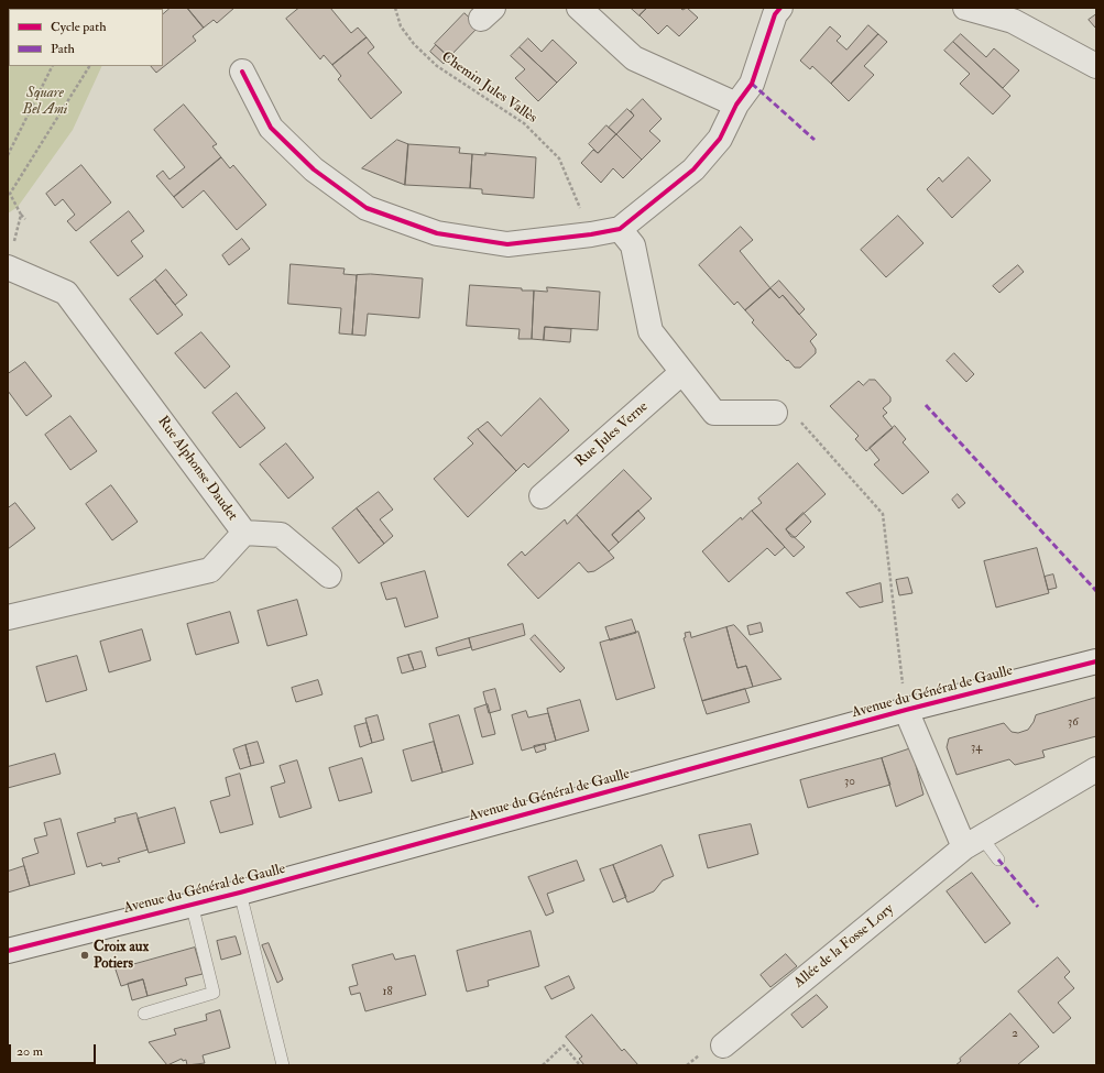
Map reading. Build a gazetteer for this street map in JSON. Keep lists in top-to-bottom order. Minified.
{"streets":{"street":["Rue Jules Verne","Rue Alphonse Daudet","Avenue du Général de Gaulle","Allée de la Fosse Lory"],"path":["Chemin Jules Vallès"]},"parks":["Square Bel Ami"],"places":["Croix aux Potiers"],"house_numbers":["36","34","30","18","2"],"legend":["Cycle path","Path"],"scale_bar":"20 m"}
